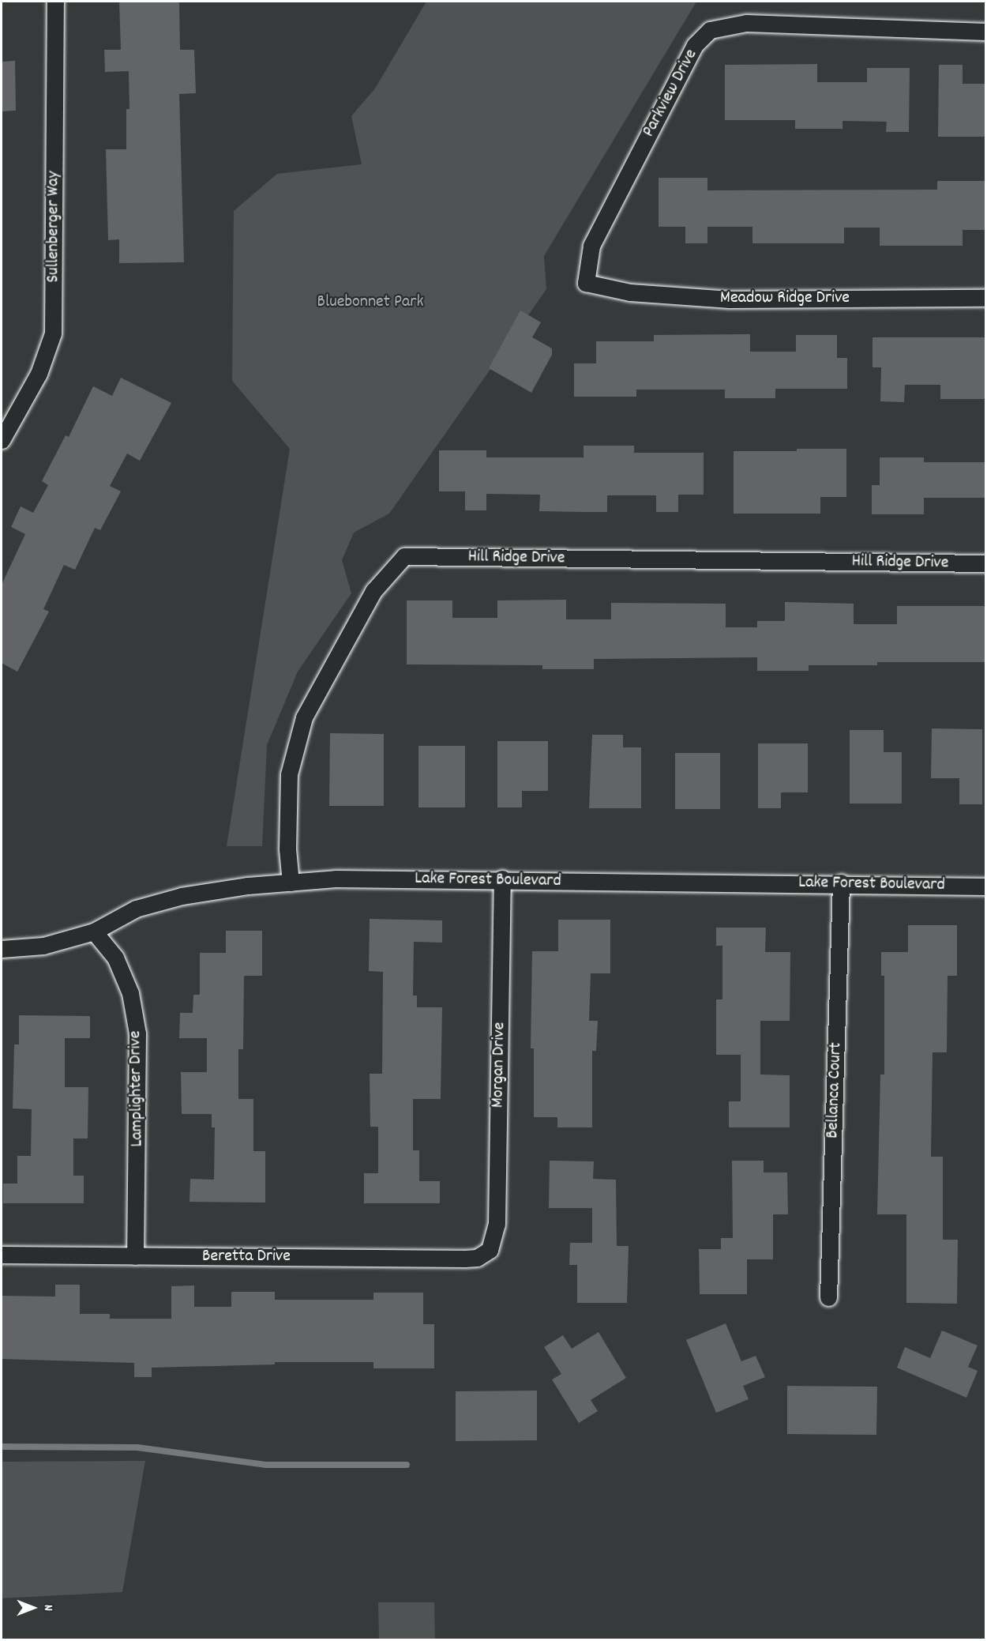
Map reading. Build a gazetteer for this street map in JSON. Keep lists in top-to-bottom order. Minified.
{"streets":{"street":["Parkview Drive","Sullenberger Way","Meadow Ridge Drive","Hill Ridge Drive","Lake Forest Boulevard","Morgan Drive","Lamplighter Drive","Bellanca Court","Beretta Drive"]},"crossings":[["Parkview Drive","Meadow Ridge Drive"],["Hill Ridge Drive","Lake Forest Boulevard"],["Lake Forest Boulevard","Morgan Drive"],["Lake Forest Boulevard","Lamplighter Drive"],["Lake Forest Boulevard","Bellanca Court"],["Morgan Drive","Beretta Drive"],["Lamplighter Drive","Beretta Drive"]],"parks":["Bluebonnet Park"],"north":"right"}
